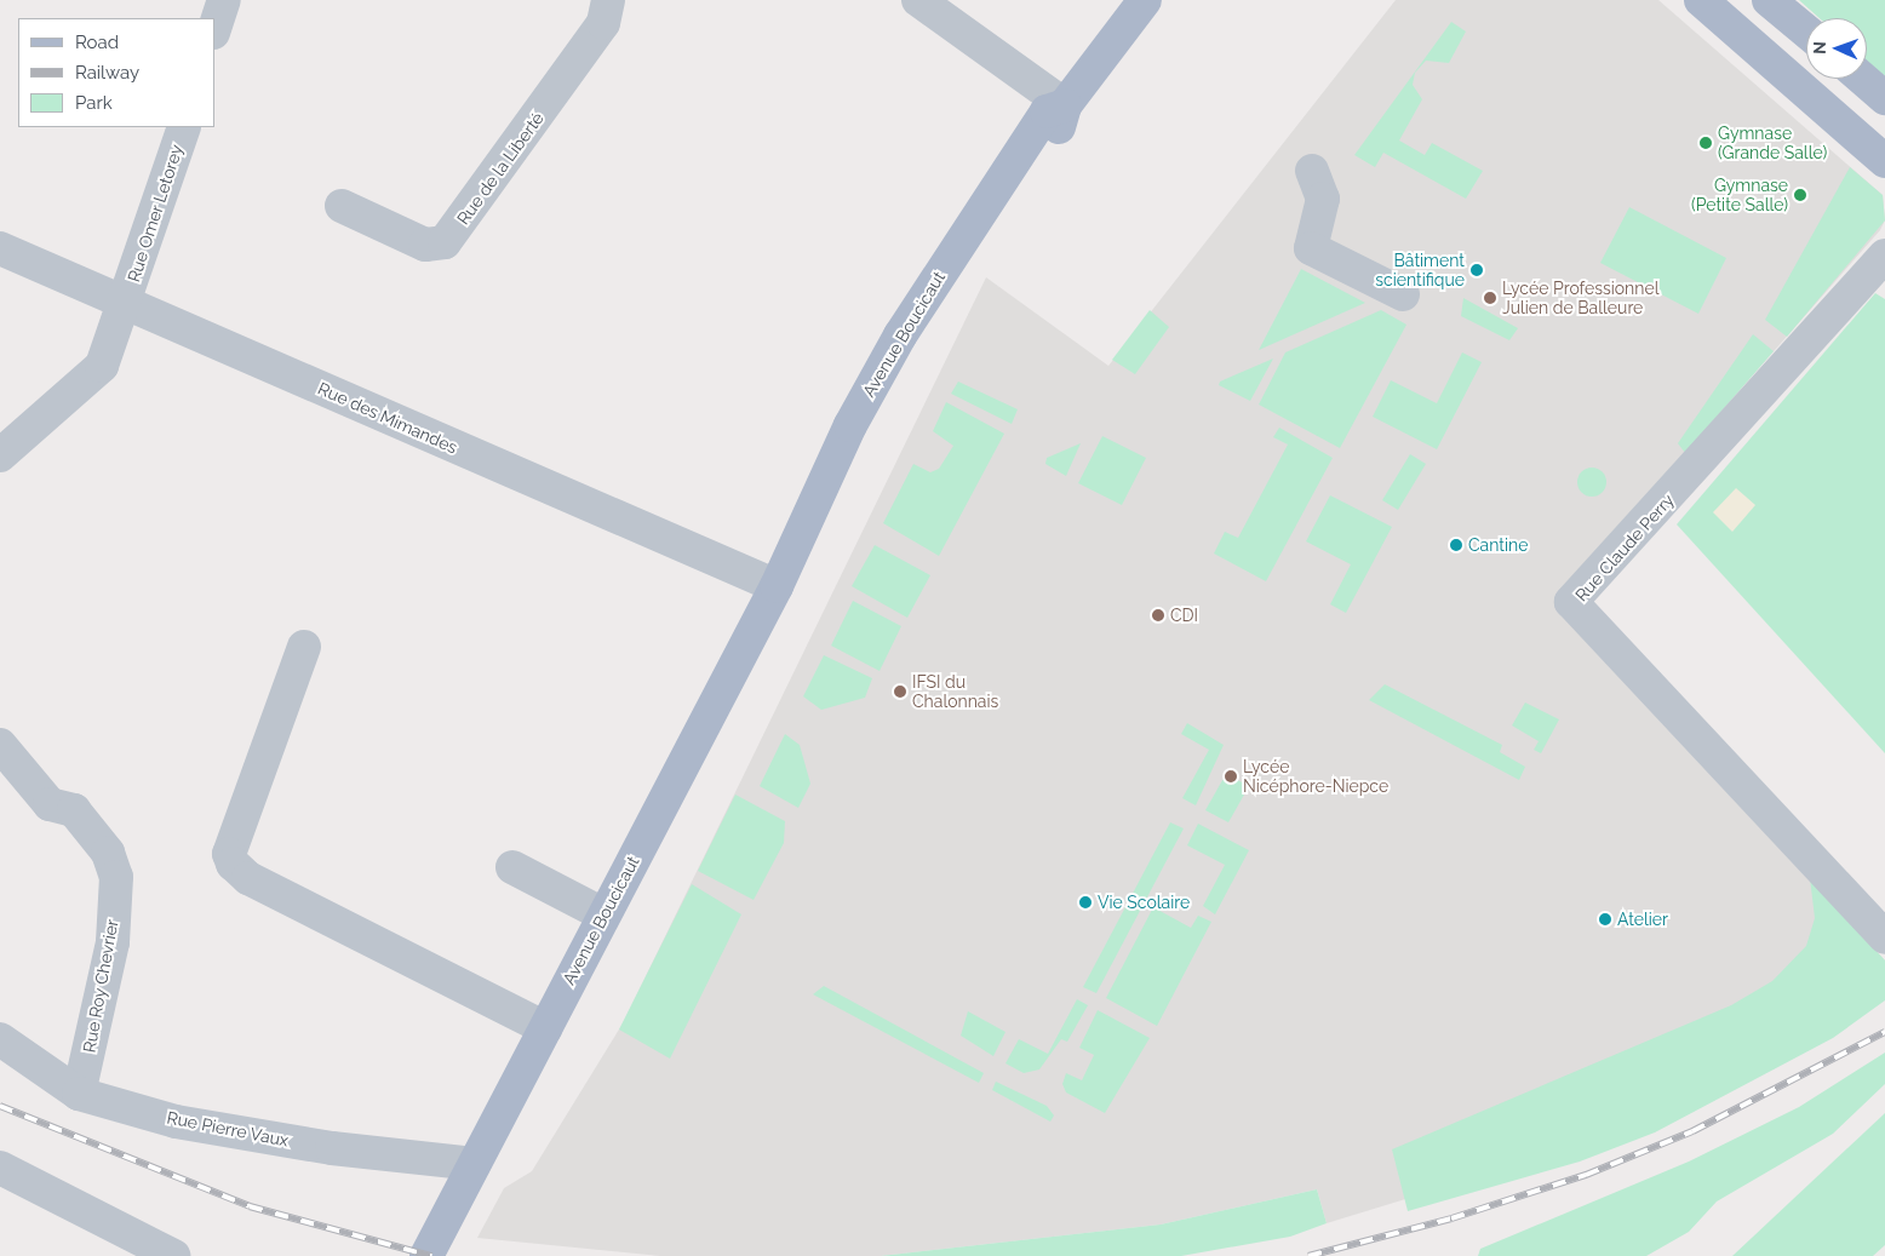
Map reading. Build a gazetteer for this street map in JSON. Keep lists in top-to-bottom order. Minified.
{"streets":{"main road":["Avenue Boucicaut"],"street":["Rue de la Liberté","Rue Omer Letorey","Rue des Mimandes","Rue Claude Perry","Rue Roy Chevrier","Rue Pierre Vaux"]},"crossings":[["Rue Omer Letorey","Rue des Mimandes"],["Avenue Boucicaut","Rue des Mimandes"],["Avenue Boucicaut","Rue Pierre Vaux"],["Rue Roy Chevrier","Rue Pierre Vaux"]],"places":["Gymnase (Grande Salle)","Gymnase (Petite Salle)","Bâtiment scientifique","Lycée Professionnel Julien de Balleure","Cantine","CDI","IFSI du Chalonnais","Lycée Nicéphore-Niepce","Vie Scolaire","Atelier"],"legend":["Road","Railway","Park"],"north":"left"}
